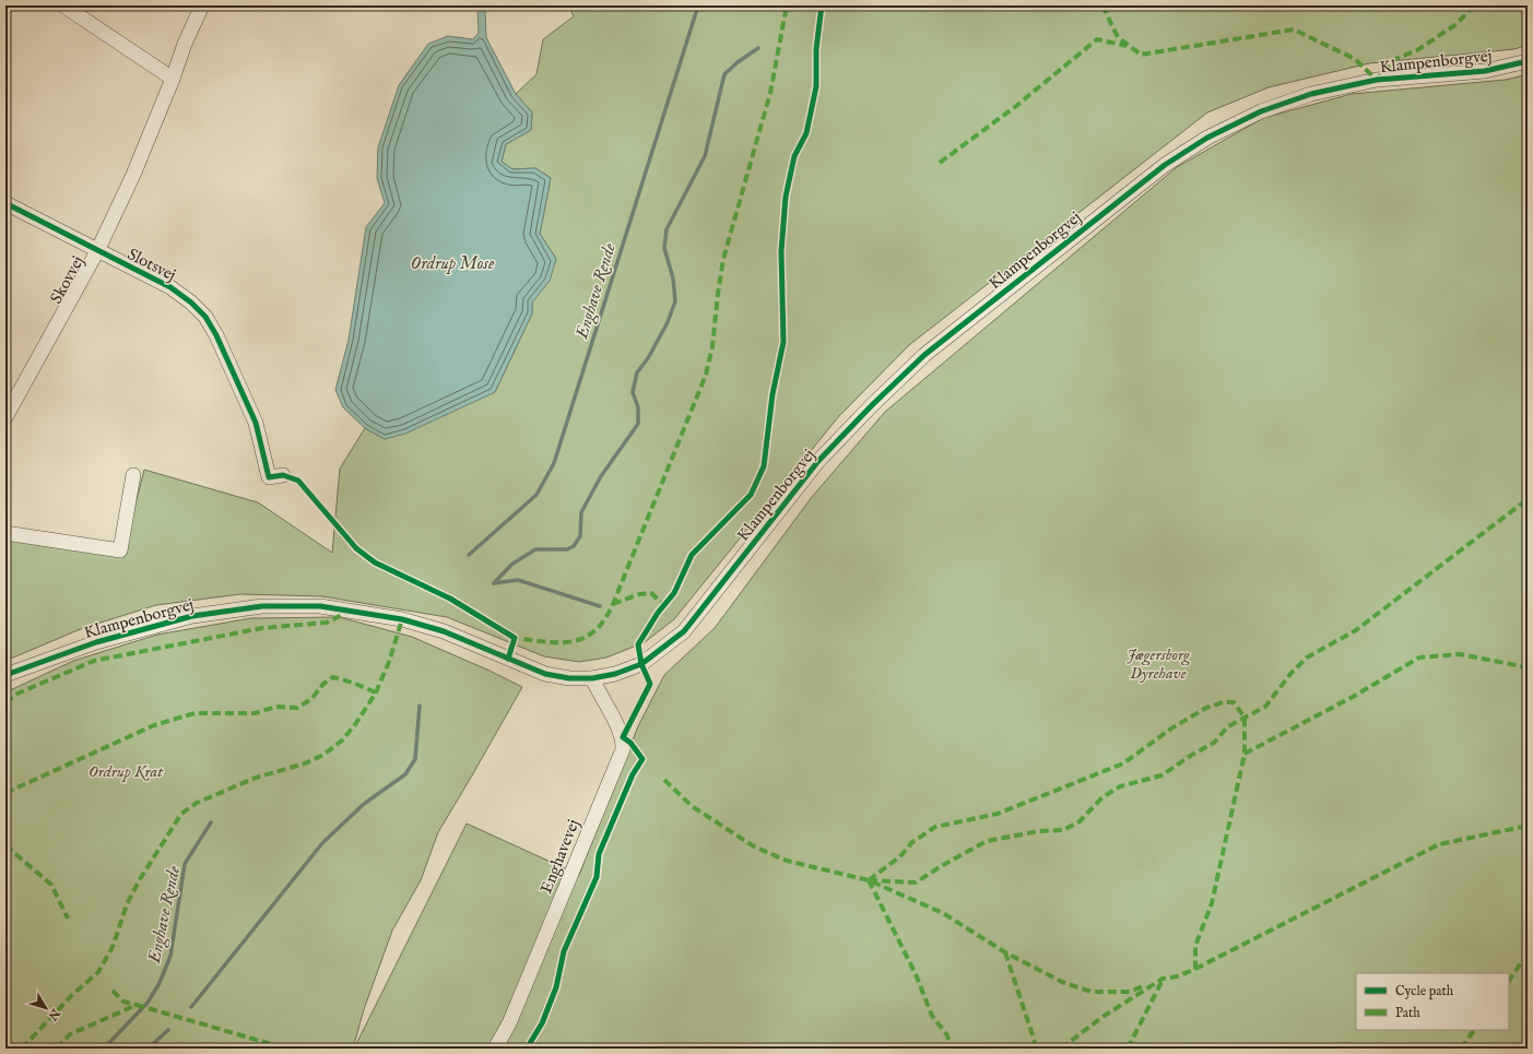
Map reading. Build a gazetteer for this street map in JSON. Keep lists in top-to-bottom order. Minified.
{"streets":{"street":["Klampenborgvej","Slotsvej","Skovvej","Enghavevej"]},"crossings":[["Klampenborgvej","Enghavevej"],["Slotsvej","Skovvej"]],"water":["Ordrup Mose","Enghave Rende"],"parks":["Jægersborg Dyrehave","Ordrup Krat"],"legend":["Cycle path","Path"],"north":"bottom right"}
